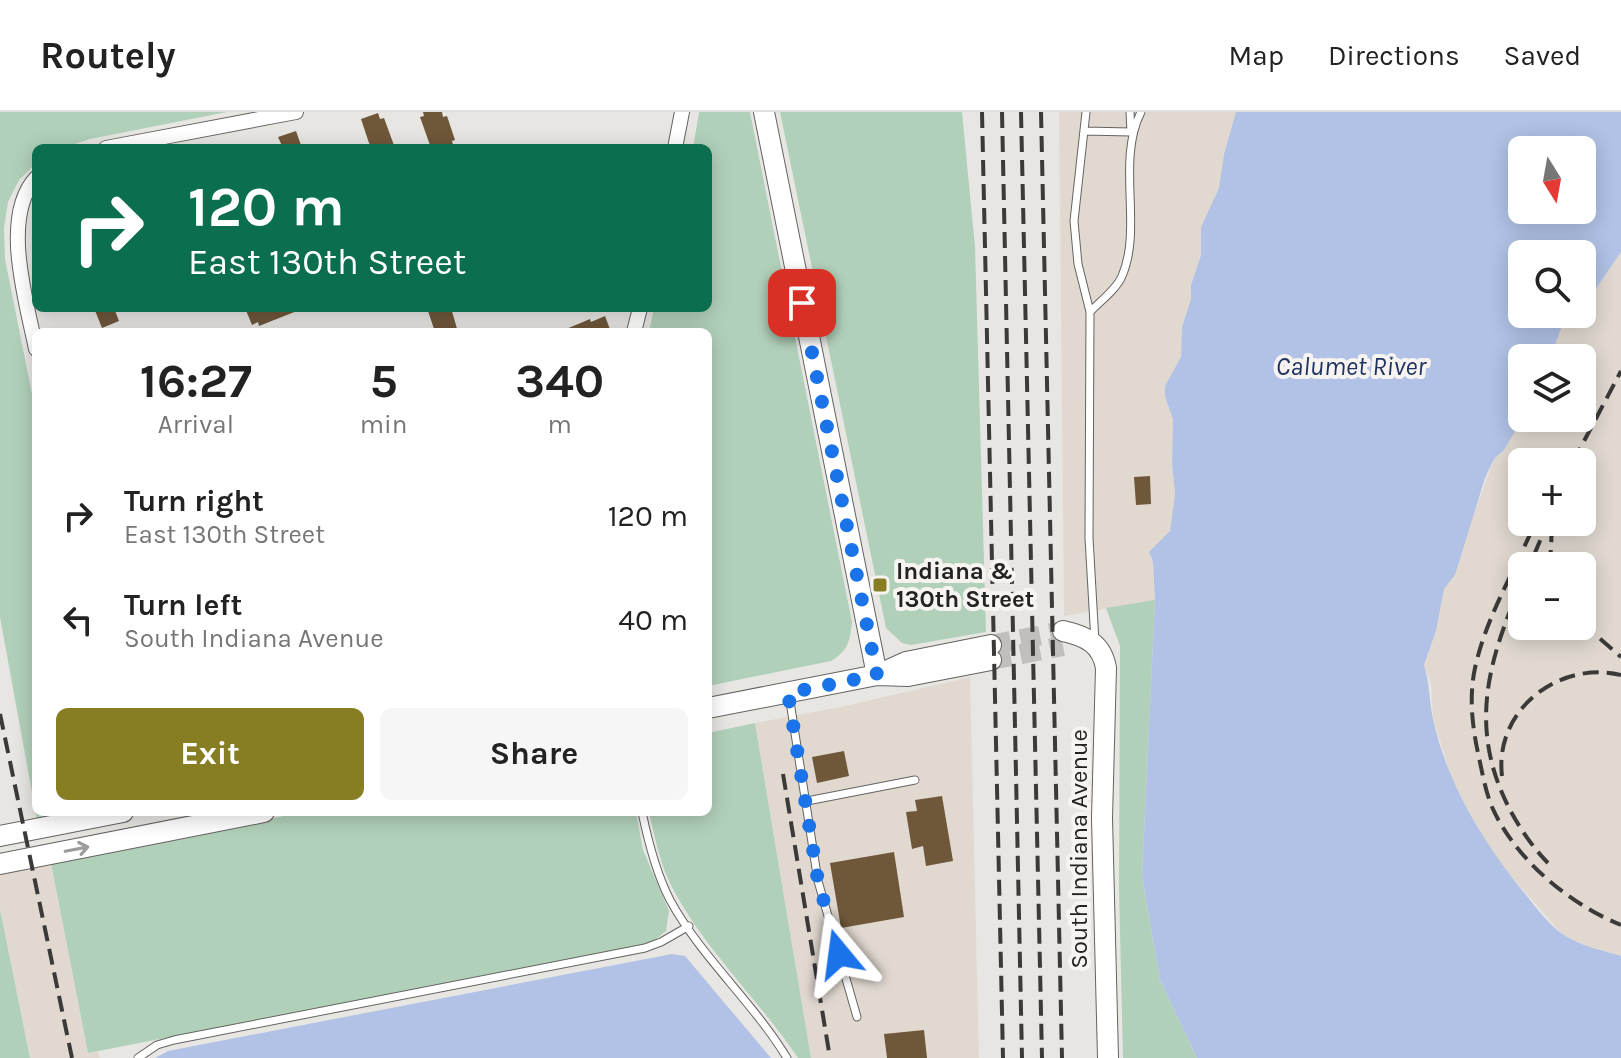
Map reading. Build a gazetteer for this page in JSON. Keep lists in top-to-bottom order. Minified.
{"streets":{"main road":["South Indiana Avenue"]},"water":["Calumet River"],"places":{"transit":["Indiana & 130th Street"]},"north":"bottom","page":{"header":"Routely","nav":["Map","Directions","Saved"],"map_buttons":["+","−"],"turn":["120 m","East 130th Street"],"eta":["16:27","Arrival","5","min","340","m"],"list":[{"name":"Turn right","note":"East 130th Street","value":"120 m"},{"name":"Turn left","note":"South Indiana Avenue","value":"40 m"}],"buttons":["Exit","Share"]}}
